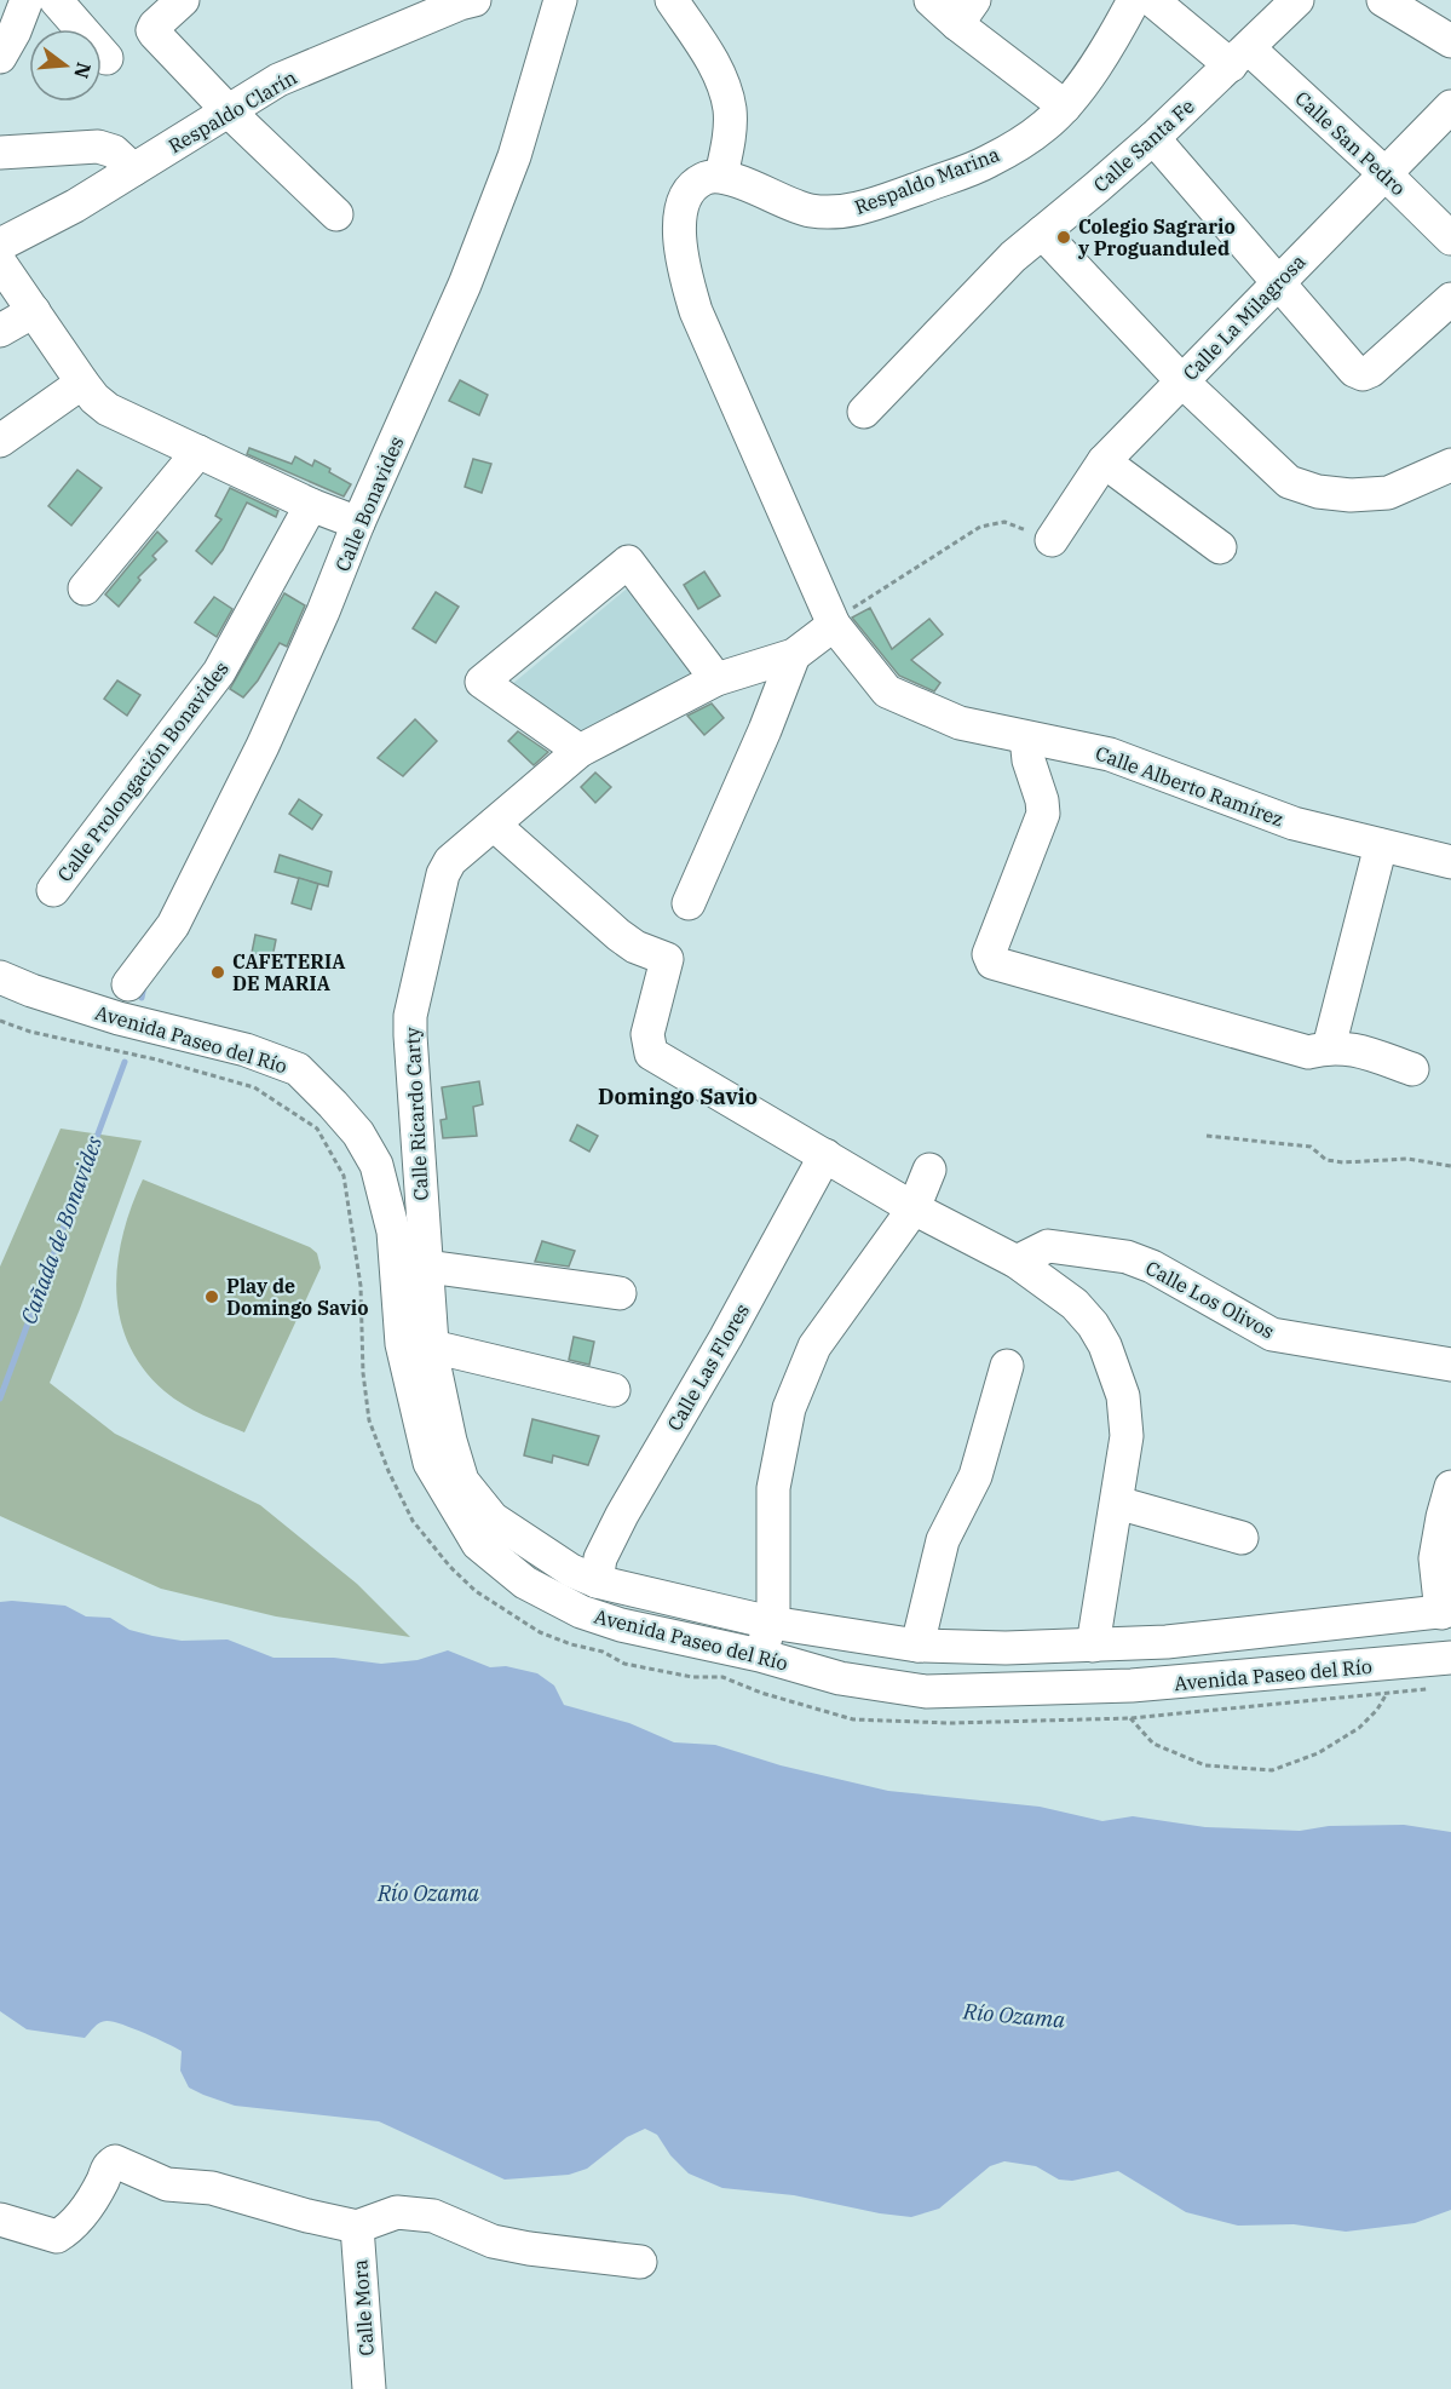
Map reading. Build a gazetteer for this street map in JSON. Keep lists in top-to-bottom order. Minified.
{"streets":{"street":["Respaldo Clarín","Calle San Pedro","Calle Santa Fe","Respaldo Marina","Calle La Milagrosa","Calle Bonavides","Calle Prolongación Bonavides","Calle Alberto Ramírez","Avenida Paseo del Río","Calle Ricardo Carty","Calle Los Olivos","Calle Las Flores","Calle Mora"]},"crossings":[["Calle San Pedro","Calle Santa Fe"],["Calle San Pedro","Calle La Milagrosa"],["Calle Alberto Ramírez","Calle Ricardo Carty"],["Avenida Paseo del Río","Calle Ricardo Carty"],["Avenida Paseo del Río","Calle Las Flores"],["Calle Ricardo Carty","Calle Las Flores"]],"districts":["Domingo Savio"],"water":["Cañada de Bonavides","Río Ozama"],"places":["Colegio Sagrario y Proguanduled","CAFETERIA DE MARIA","Play de Domingo Savio"],"north":"right"}
